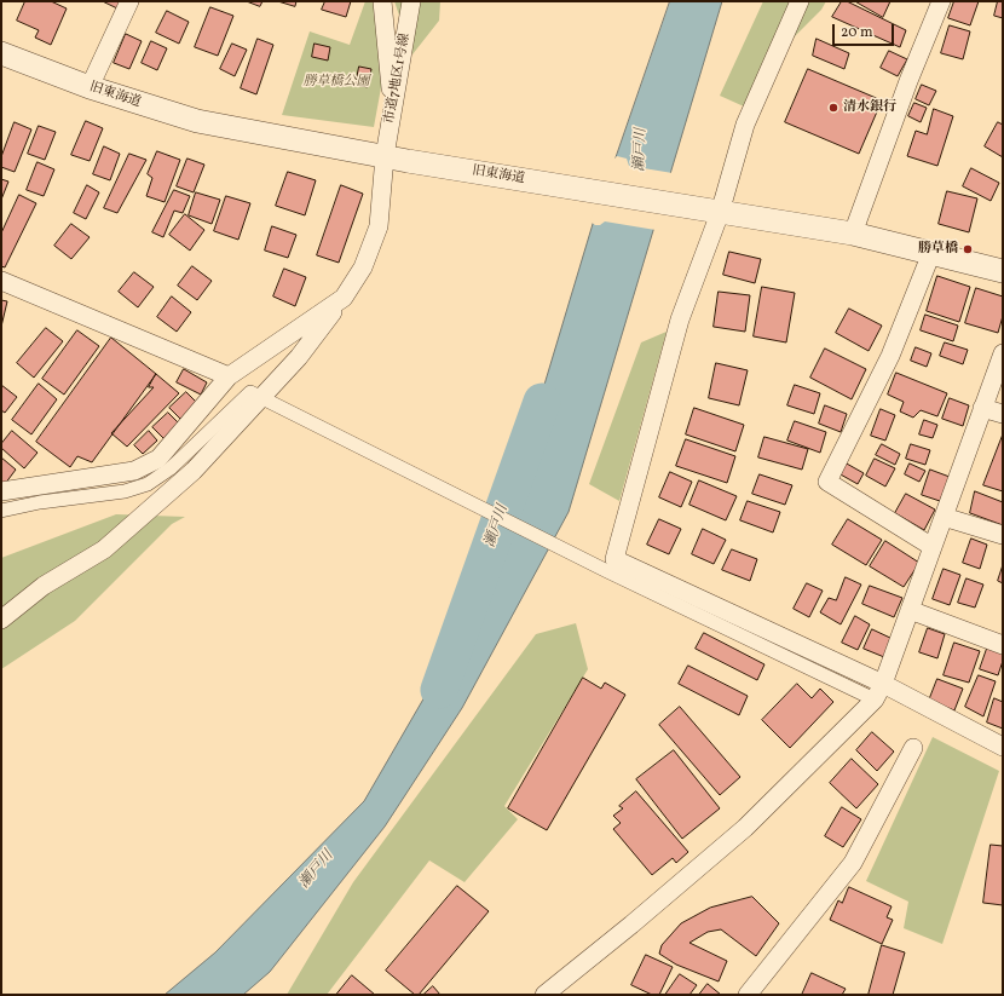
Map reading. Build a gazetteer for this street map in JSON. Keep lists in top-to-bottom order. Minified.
{"streets":{"street":["市道7地区1号線","旧東海道"]},"crossings":[["市道7地区1号線","旧東海道"]],"water":["瀬戸川"],"parks":["勝草橋公園"],"places":["清水銀行","勝草橋"],"scale_bar":"20 m"}
